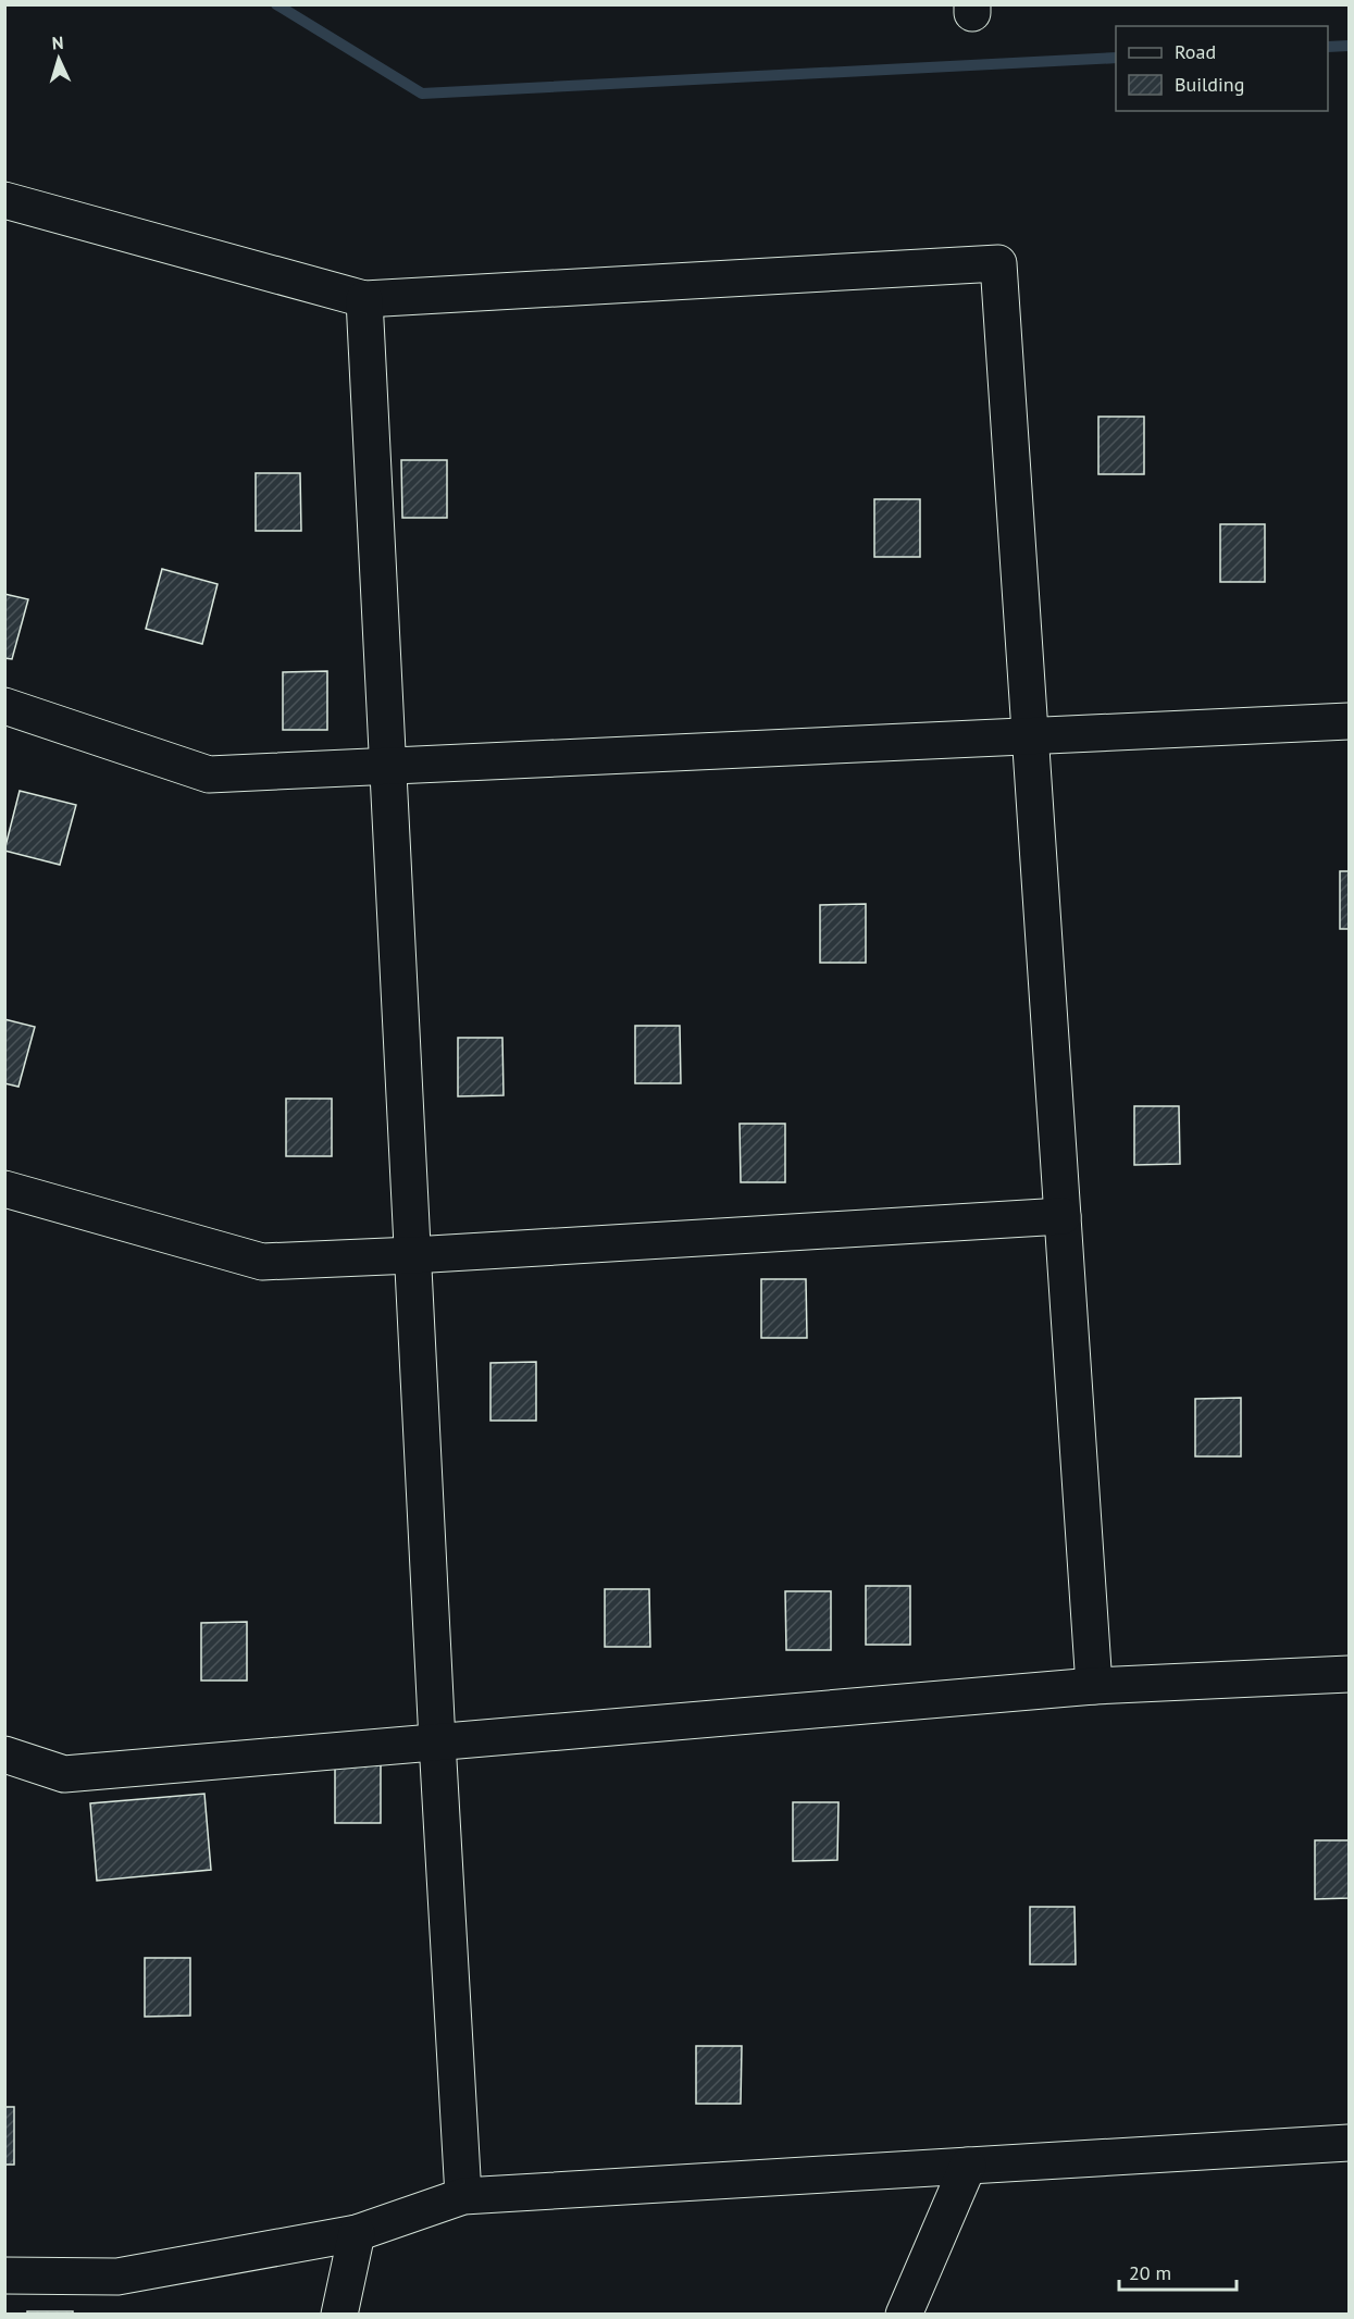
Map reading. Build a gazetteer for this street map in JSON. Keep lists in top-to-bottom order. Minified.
{"legend":["Road","Building"],"scale_bar":"20 m","north":"top"}
